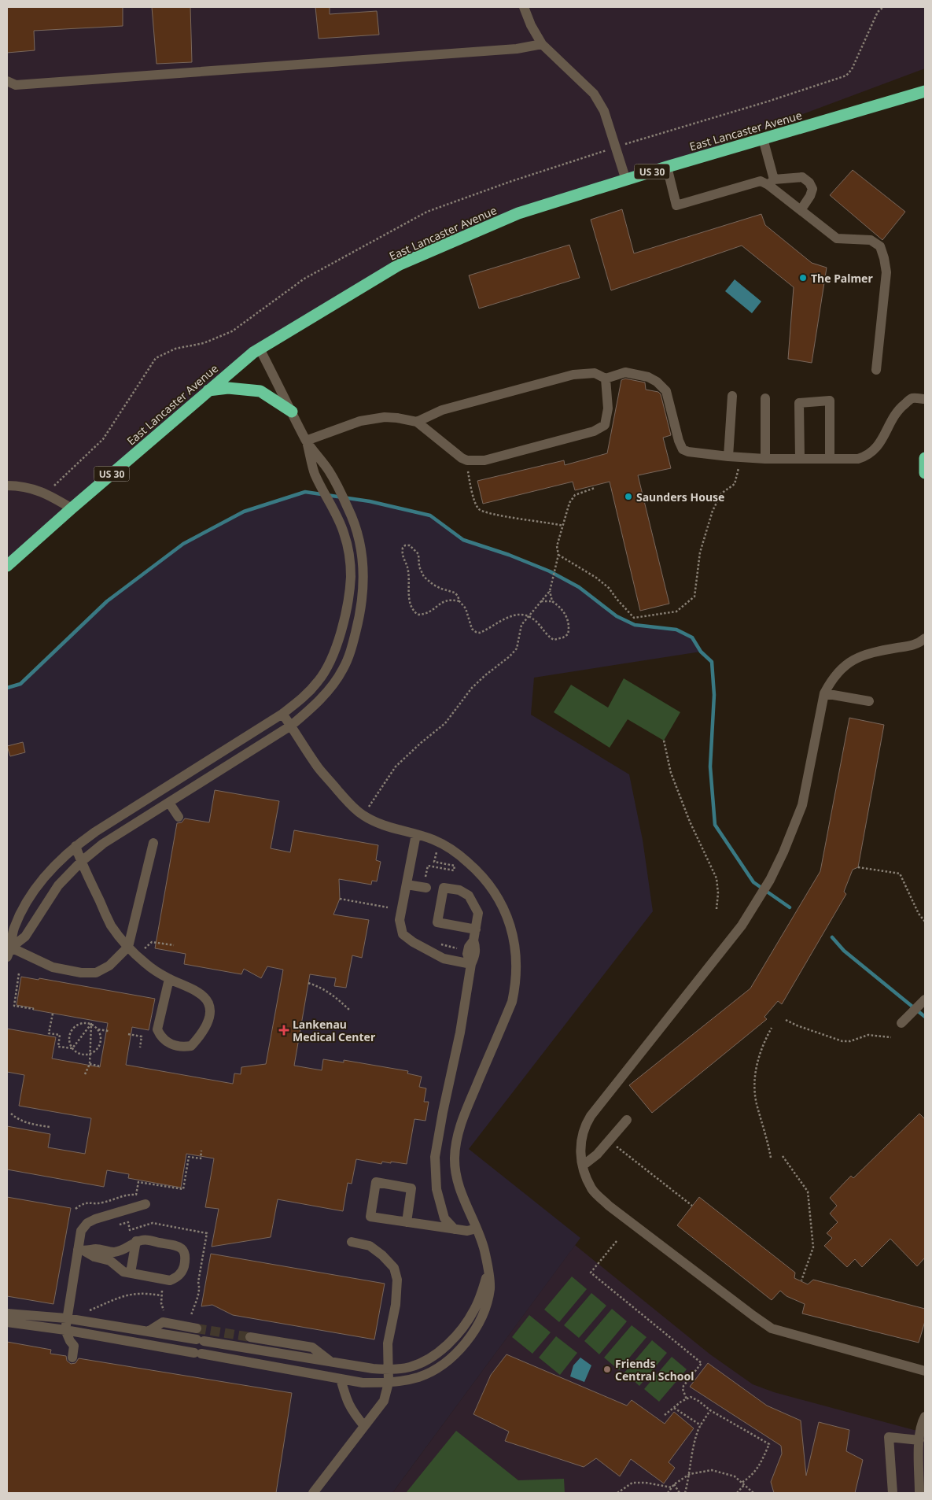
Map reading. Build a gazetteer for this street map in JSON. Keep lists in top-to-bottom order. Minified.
{"streets":{"highway":["East Lancaster Avenue","US 30"]},"places":{"other":["The Palmer","Saunders House","Friends Central School"],"health":["Lankenau Medical Center"]}}
